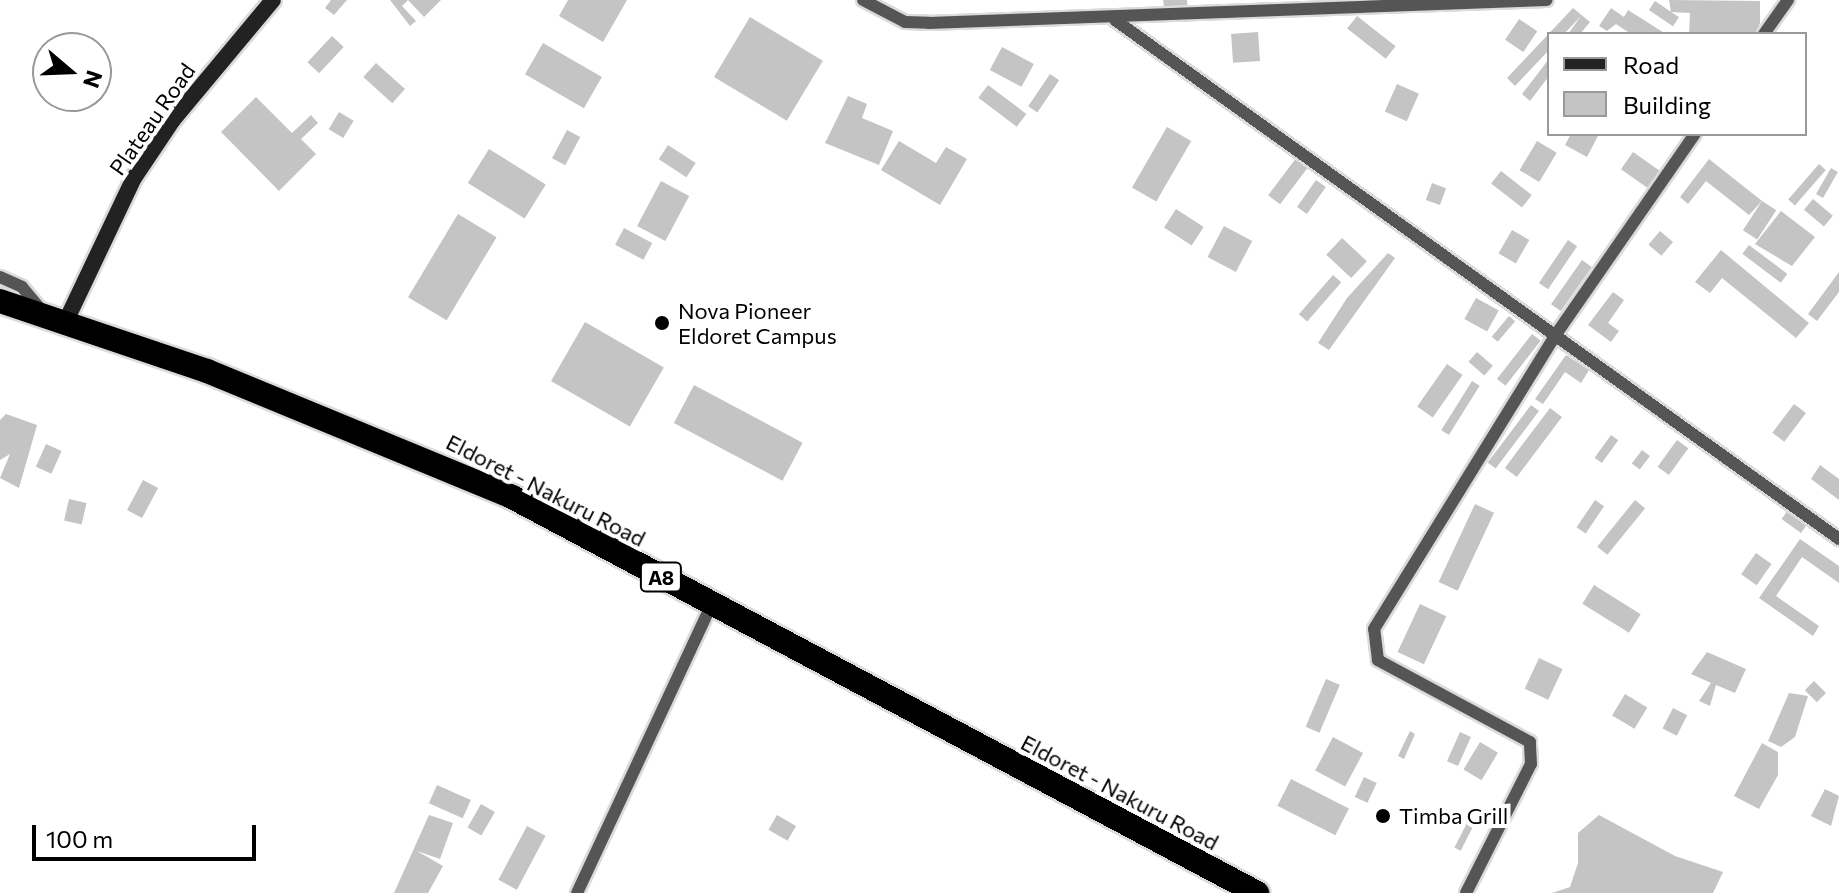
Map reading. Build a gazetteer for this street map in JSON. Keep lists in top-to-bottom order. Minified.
{"streets":{"highway":["Eldoret - Nakuru Road","A8"],"street":["Plateau Road"]},"crossings":[["Plateau Road","Eldoret - Nakuru Road"]],"places":["Nova Pioneer Eldoret Campus","Timba Grill"],"legend":["Road","Building"],"scale_bar":"100 m","north":"right"}
